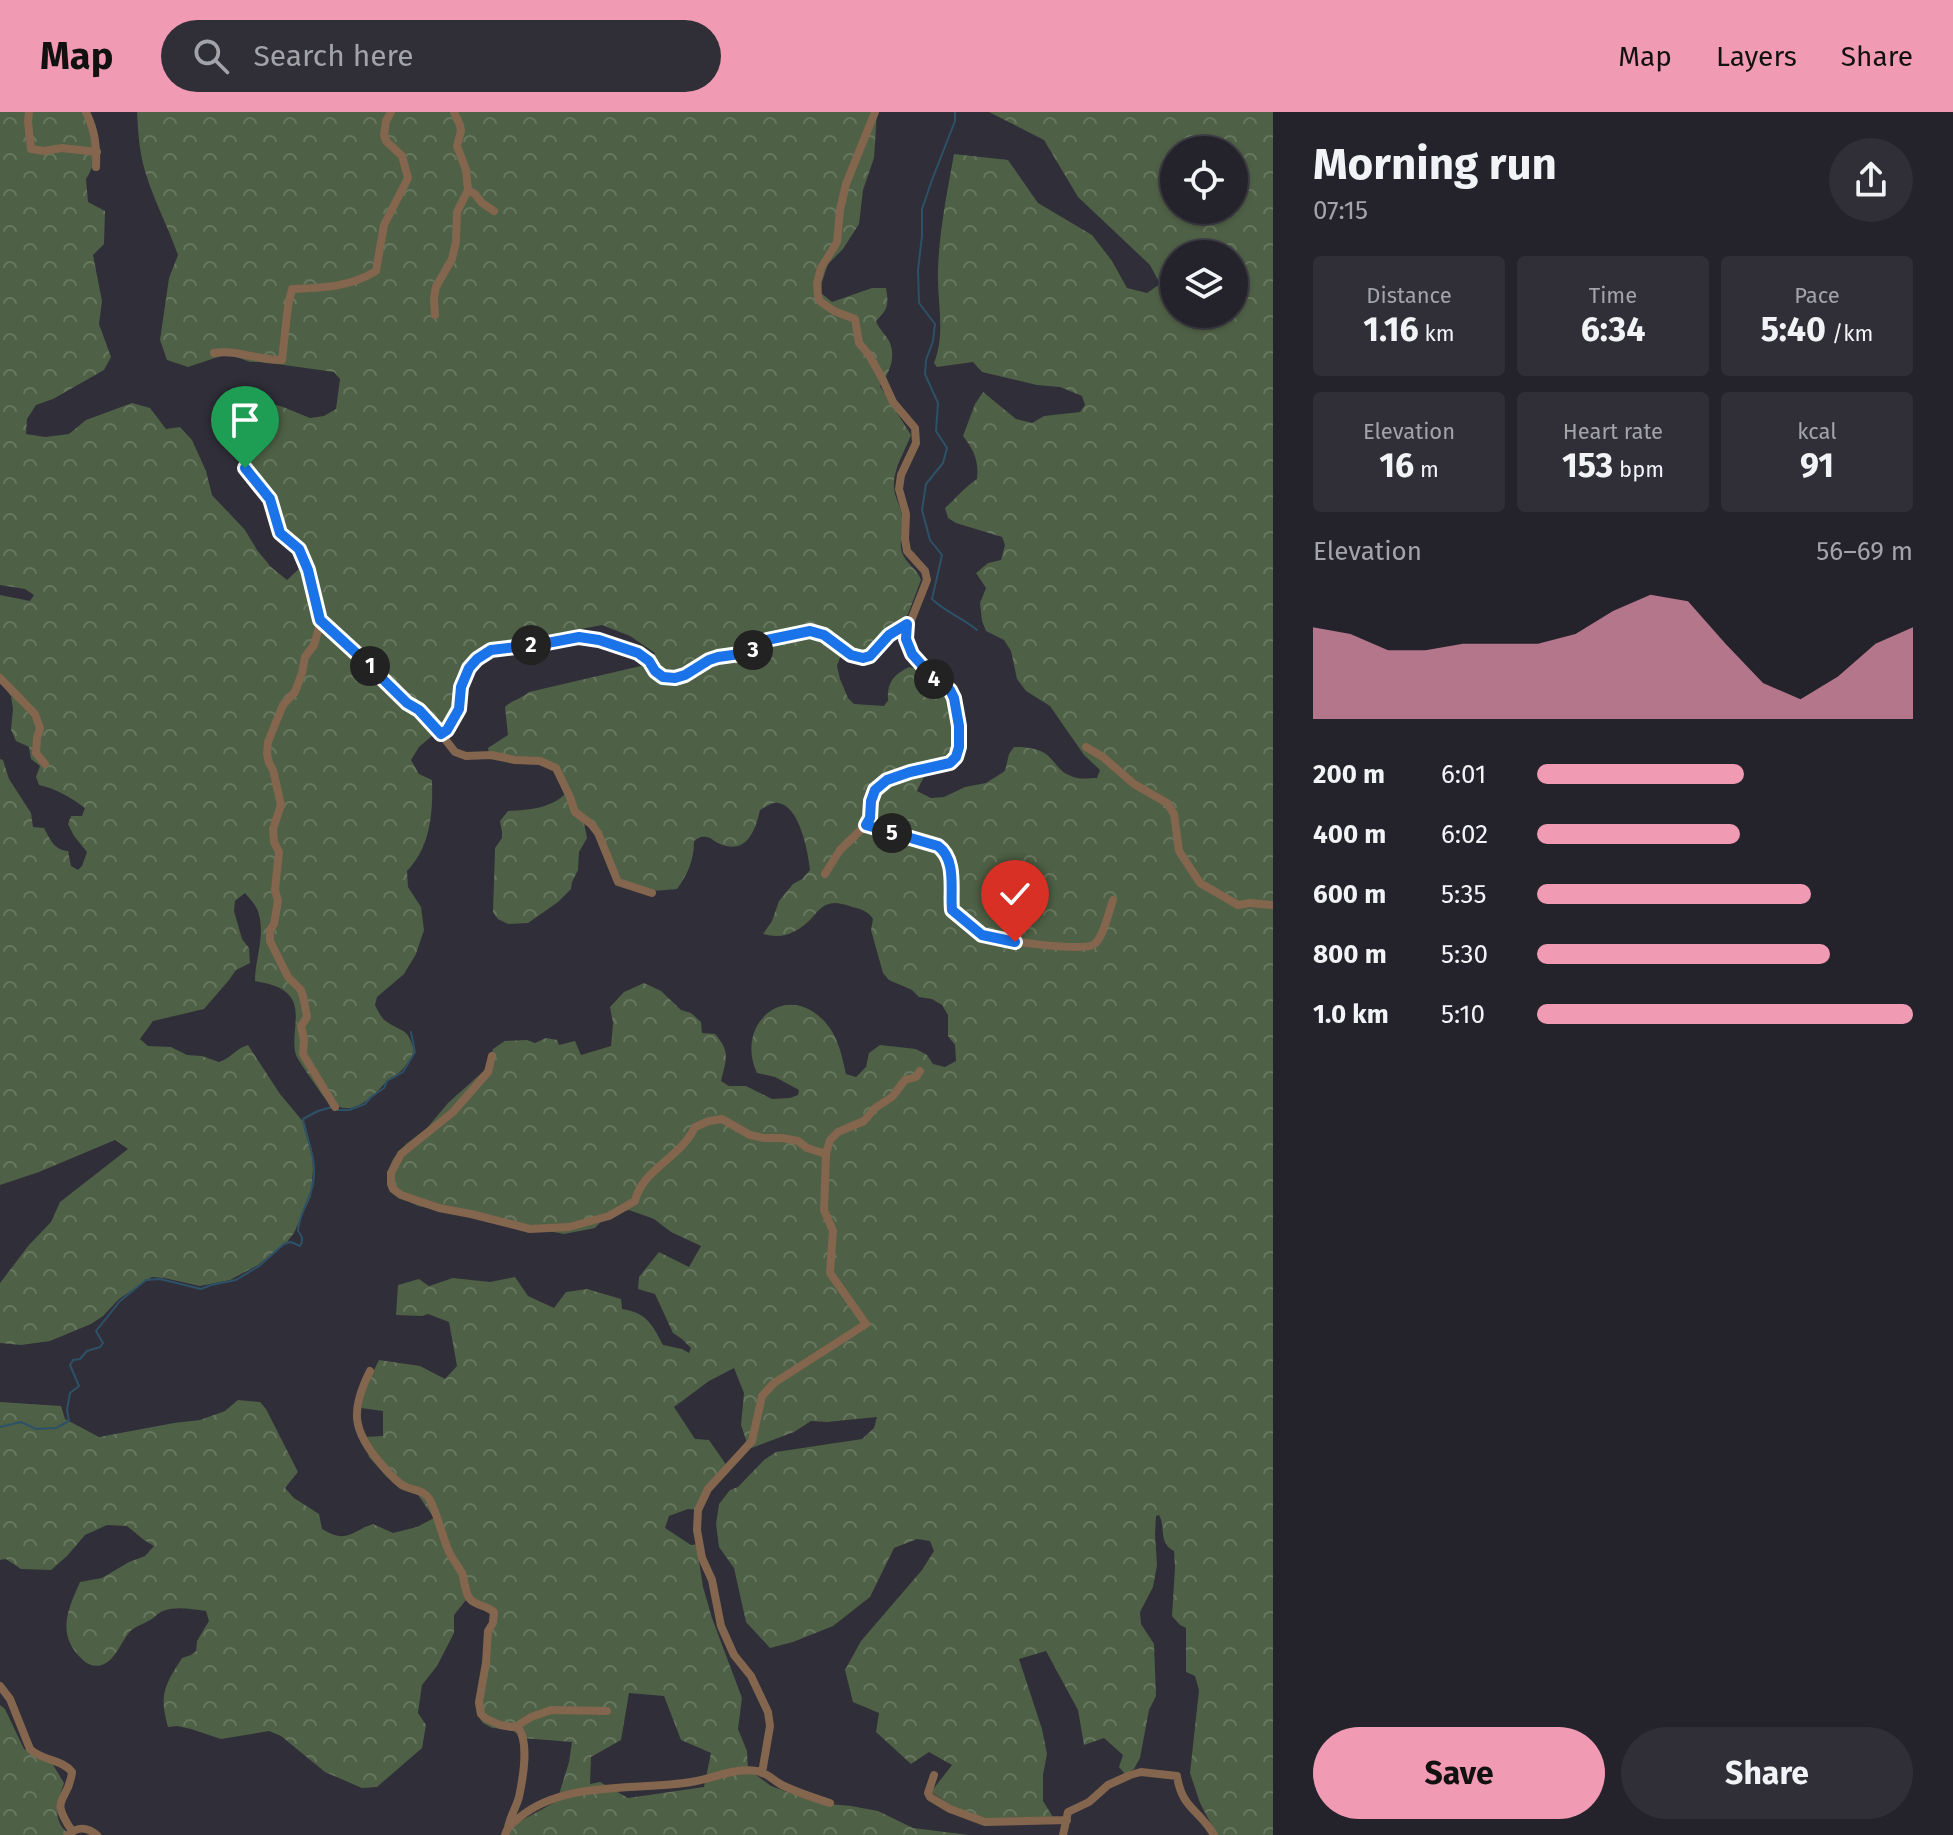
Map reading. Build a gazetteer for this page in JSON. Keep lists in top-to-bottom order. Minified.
{"page":{"header":"Map","search":"Search here","nav":["Map","Layers","Share"],"heading":["Morning run","07:15"],"stats":[["Distance","1.16 km"],["Time","6:34"],["Pace","5:40 /km"],["Elevation","16 m"],["Heart rate","153 bpm"],["kcal","91"]],"chart":["Elevation","56–69 m"],"pins":["2","3","1","4","5"],"list":[{"name":"200 m","note":"6:01"},{"name":"400 m","note":"6:02"},{"name":"600 m","note":"5:35"},{"name":"800 m","note":"5:30"},{"name":"1.0 km","note":"5:10"}],"buttons":["Save","Share"]}}
